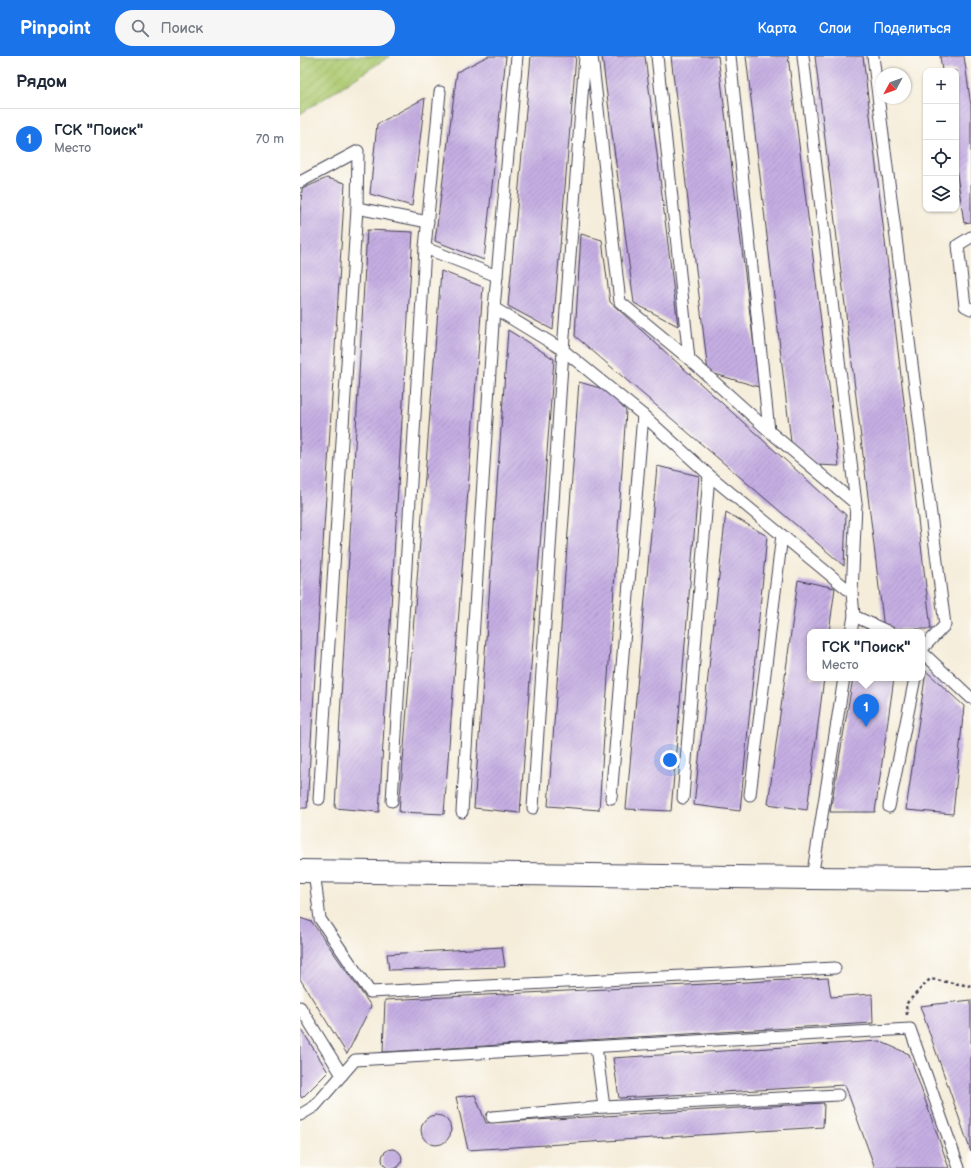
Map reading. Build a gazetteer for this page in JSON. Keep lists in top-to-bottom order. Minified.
{"north":"bottom left","page":{"header":"Pinpoint","search":"Поиск","nav":["Карта","Слои","Поделиться"],"heading":"Рядом","map_buttons":["+","−"],"list":[{"mark":"1","name":"ГСК \"Поиск\"","note":"Место","value":"70 m"}],"popup":["ГСК \"Поиск\"","Место"],"pins":"1"}}
